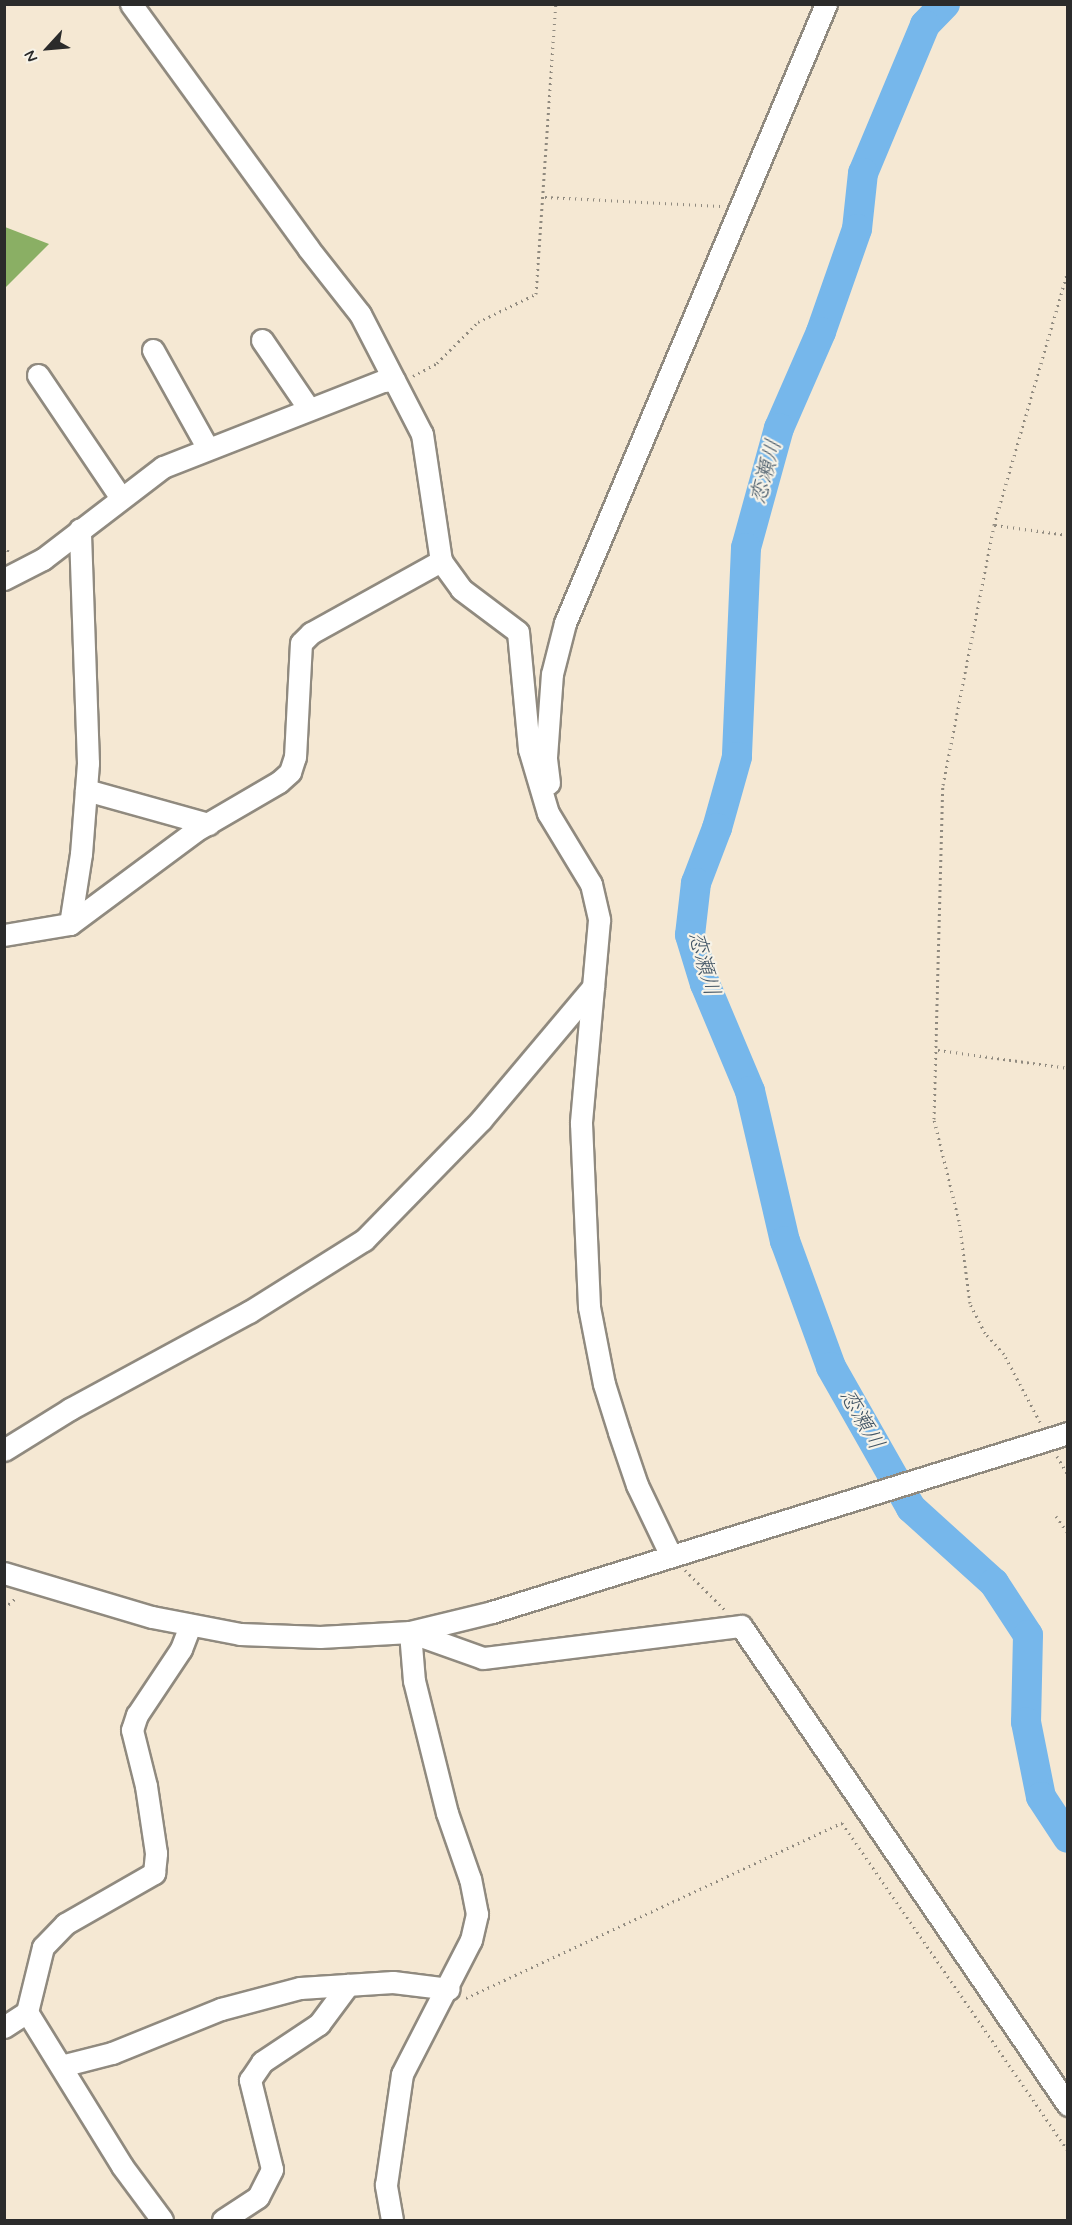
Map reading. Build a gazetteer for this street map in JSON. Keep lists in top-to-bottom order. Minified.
{"water":["恋瀬川"],"north":"bottom left"}
